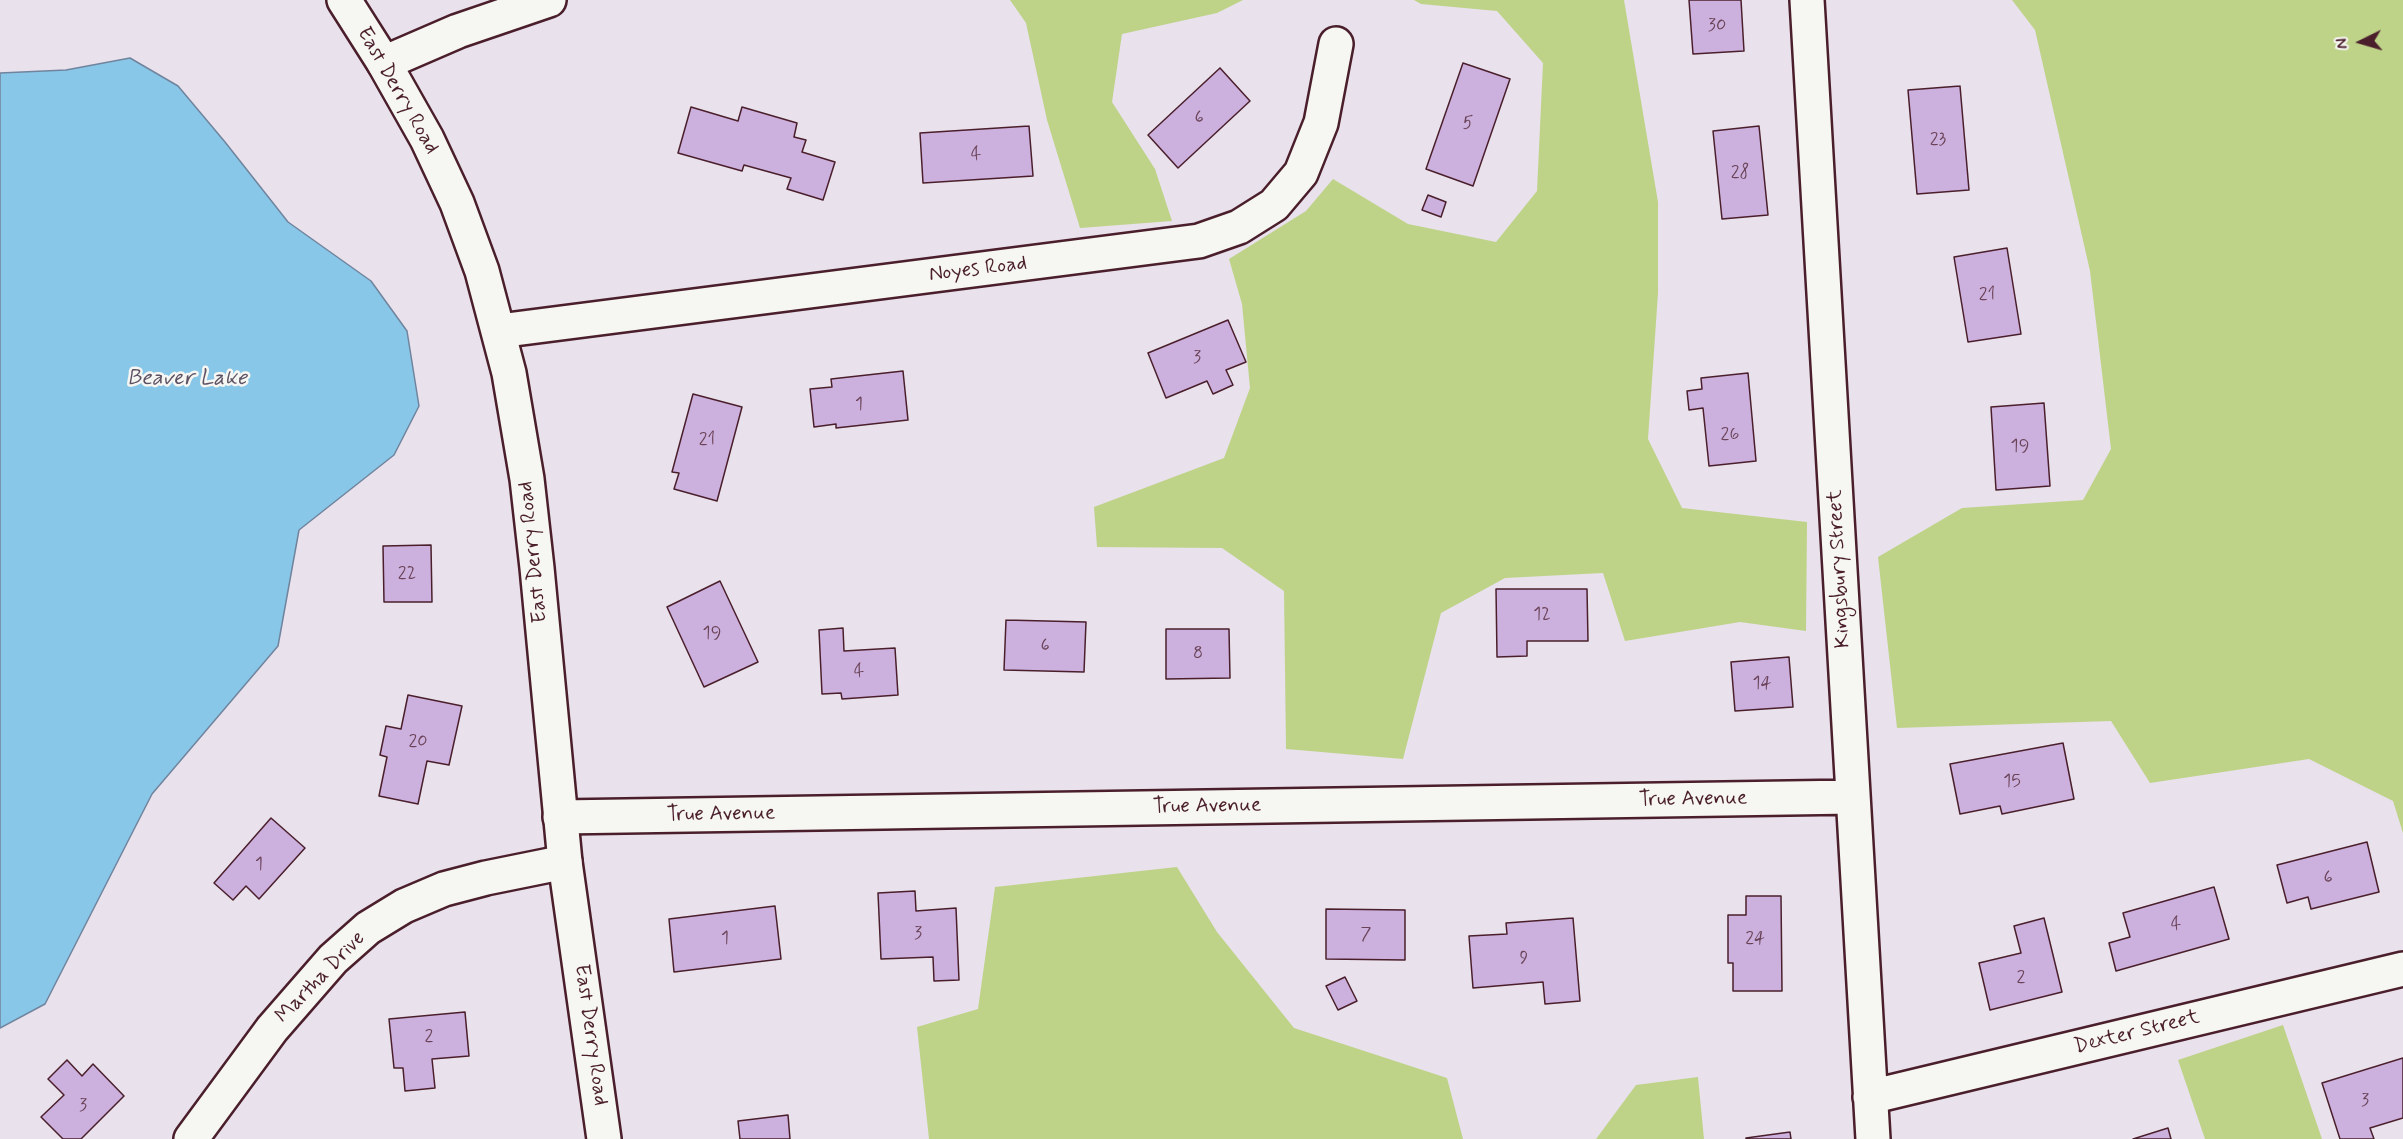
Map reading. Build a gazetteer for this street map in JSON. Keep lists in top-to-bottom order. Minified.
{"streets":{"street":["East Derry Road","Noyes Road","Kingsbury Street","True Avenue","Martha Drive","Dexter Street"]},"crossings":[["East Derry Road","Noyes Road"],["East Derry Road","True Avenue"],["East Derry Road","Martha Drive"],["Kingsbury Street","True Avenue"],["Kingsbury Street","Dexter Street"]],"water":["Beaver Lake"],"house_numbers":["30","6","5","23","4","28","21","3","1","26","21","19","22","12","19","6","8","4","14","20","15","1","6","4","3","7","1","24","9","2","2","3","3"],"north":"left"}
